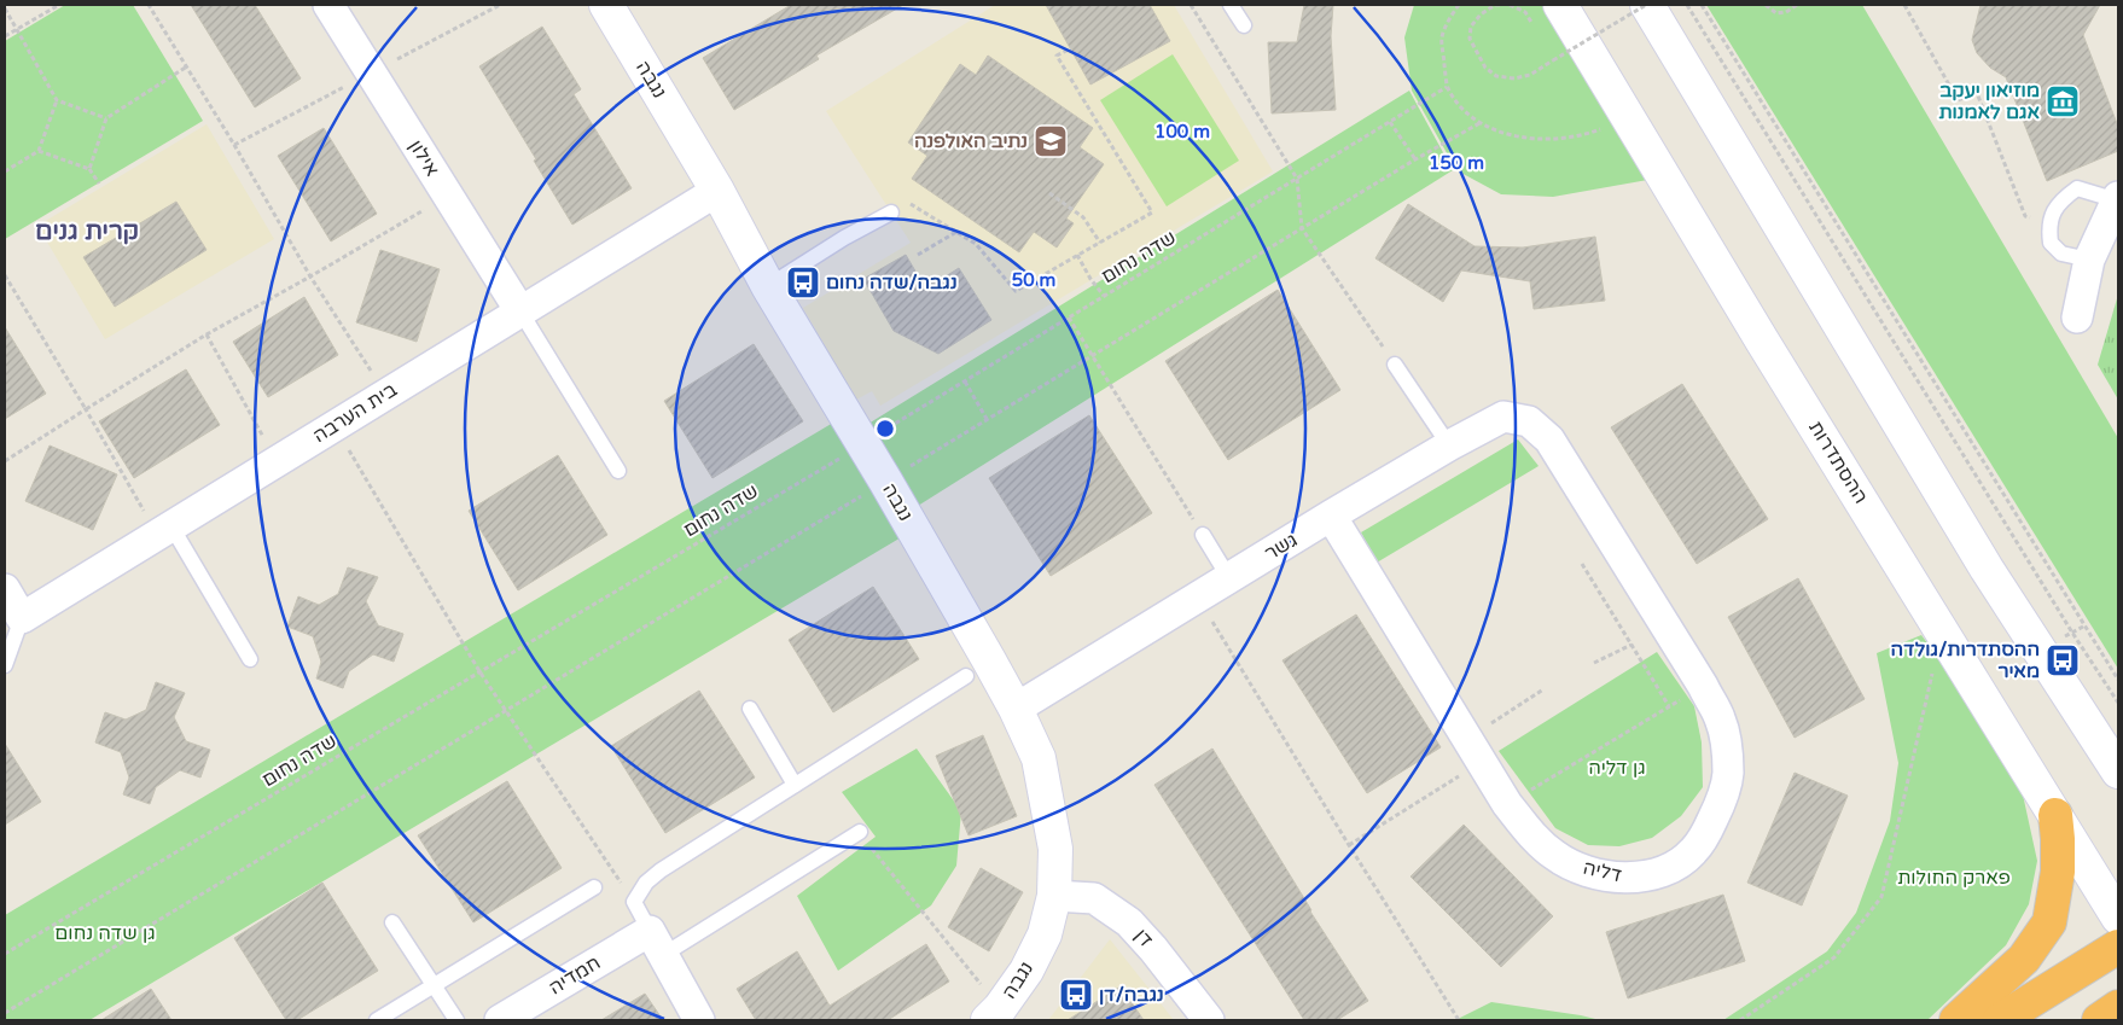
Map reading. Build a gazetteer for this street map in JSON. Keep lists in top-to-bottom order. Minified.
{"streets":{"main road":["נגבה","ההסתדרות"],"street":["אילון","בית הערבה","גשר","דליה","דן","חמדיה"],"path":["שדה נחום"]},"crossings":[["נגבה","שדה נחום"],["נגבה","בית הערבה"],["נגבה","גשר"],["נגבה","דן"],["אילון","בית הערבה"],["גשר","דליה"]],"districts":["קרית גנים"],"parks":["גן דליה","פארק החולות","גן שדה נחום"],"places":{"museum":["מוזיאון יעקב אגם לאמנות"],"school or university":["נתיב האולפנה"],"bus stop":["נגבה/שדה נחום","ההסתדרות/גולדה מאיר","נגבה/דן"]},"rings":["100 m","150 m","50 m"]}
